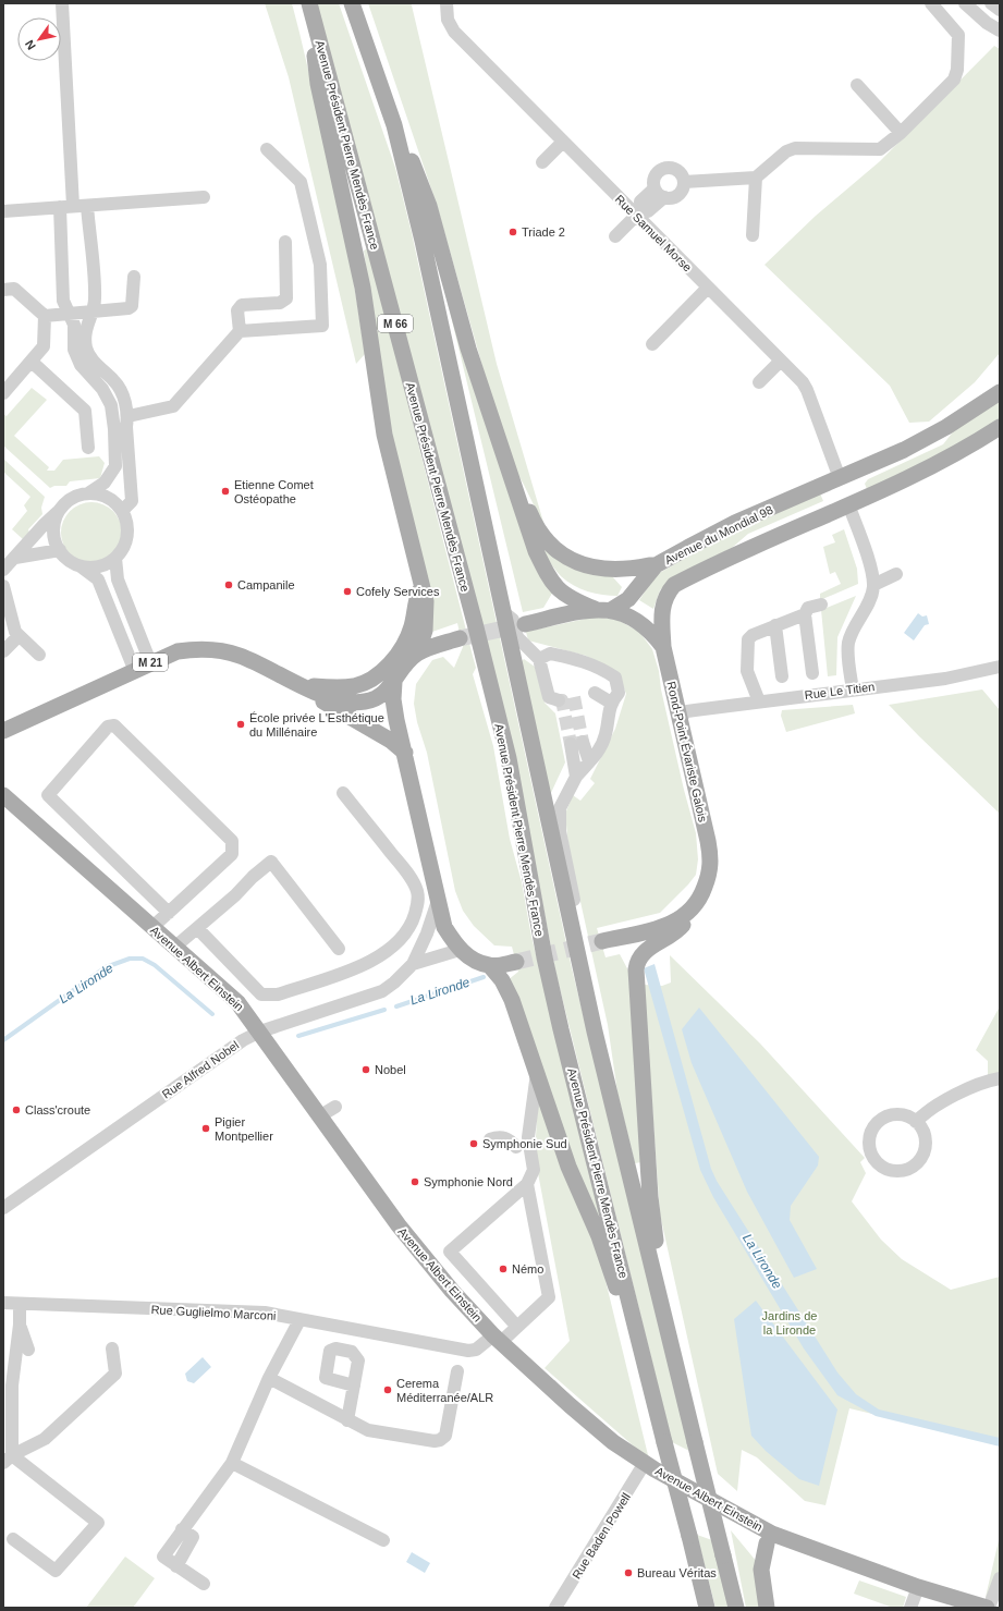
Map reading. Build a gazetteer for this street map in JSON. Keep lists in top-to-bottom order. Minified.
{"streets":{"main road":["Avenue Président Pierre Mendès France","M 66","Avenue du Mondial 98","M 21","Rond-Point Évariste Galois","Avenue Albert Einstein"],"street":["Rue Samuel Morse","Rue Le Titien","Rue Alfred Nobel","Rue Guglielmo Marconi","Rue Baden Powell"]},"crossings":[["Avenue Président Pierre Mendès France","M 66"],["Rue Samuel Morse","Avenue du Mondial 98"],["M 66","M 21"],["Avenue du Mondial 98","Rond-Point Évariste Galois"],["Rue Le Titien","Rond-Point Évariste Galois"],["Avenue Albert Einstein","Rue Alfred Nobel"],["Avenue Albert Einstein","Rue Guglielmo Marconi"],["Avenue Albert Einstein","Rue Baden Powell"]],"water":["La Lironde"],"parks":["Jardins de la Lironde"],"places":["Triade 2","Etienne Comet Ostéopathe","Campanile","Cofely Services","École privée L'Esthétique du Millénaire","Nobel","Class'croute","Pigier Montpellier","Symphonie Sud","Symphonie Nord","Némo","Cerema Méditerranée/ALR","Bureau Véritas"],"north":"bottom left"}
